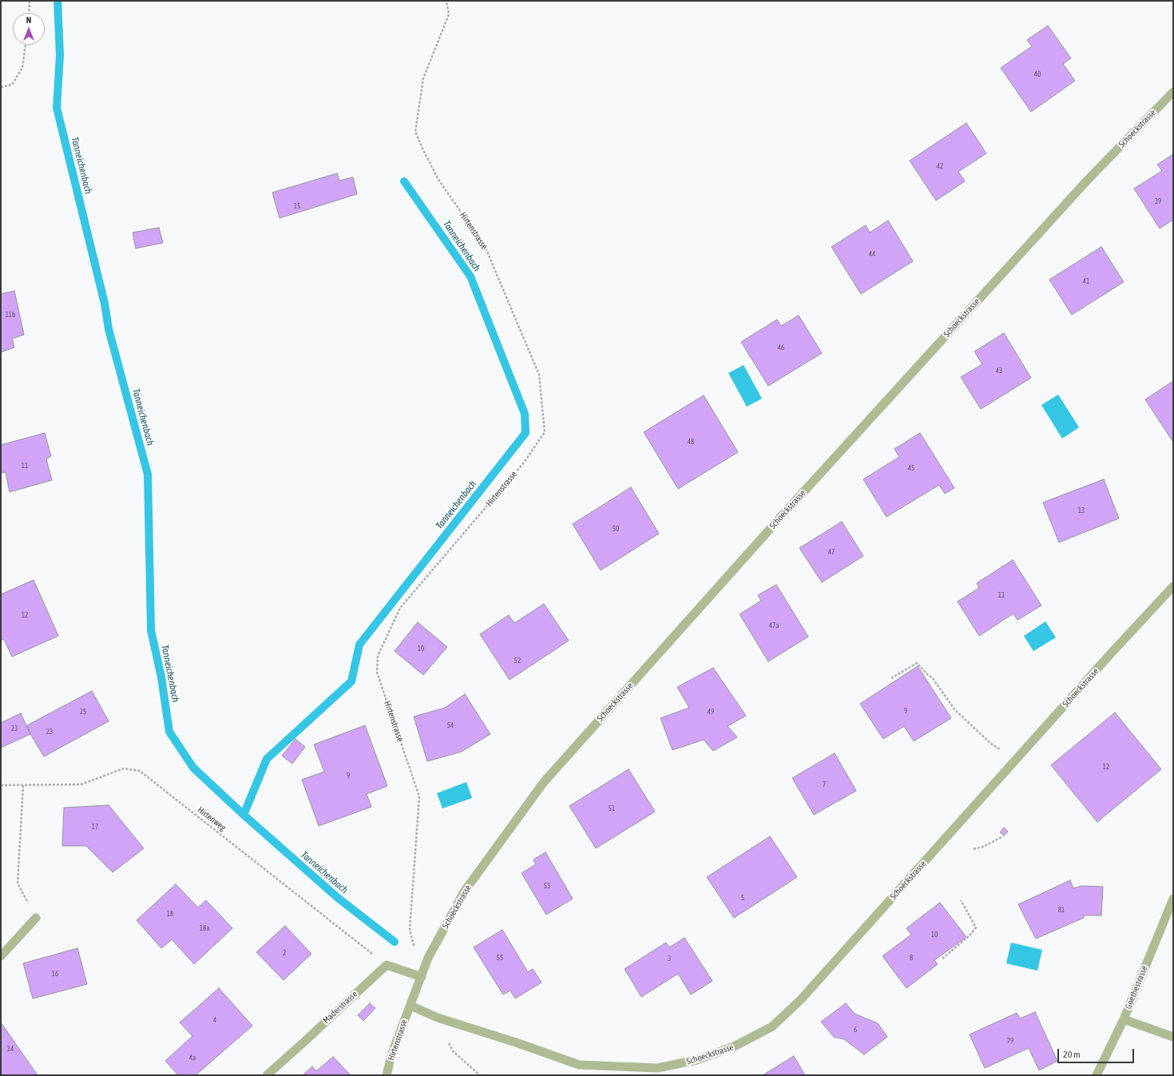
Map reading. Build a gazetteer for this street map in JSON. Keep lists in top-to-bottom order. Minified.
{"streets":{"street":["Schoeckstrasse","Hirtenstrasse","Goethestrasse","Maderstrasse"],"path":["Hirtenweg"]},"crossings":[["Schoeckstrasse","Hirtenstrasse"],["Hirtenweg","Maderstrasse"]],"water":["Tanneichenbach"],"house_numbers":["40","42","39","15","44","41","11b","46","43","48","11","45","13","50","47","11","12","47a","10","52","9","25","49","54","23","23","12","9","7","51","17","53","5","81","18","18a","10","2","55","8","3","16","4","6","79","14","4a"],"scale_bar":"20 m","north":"top"}
